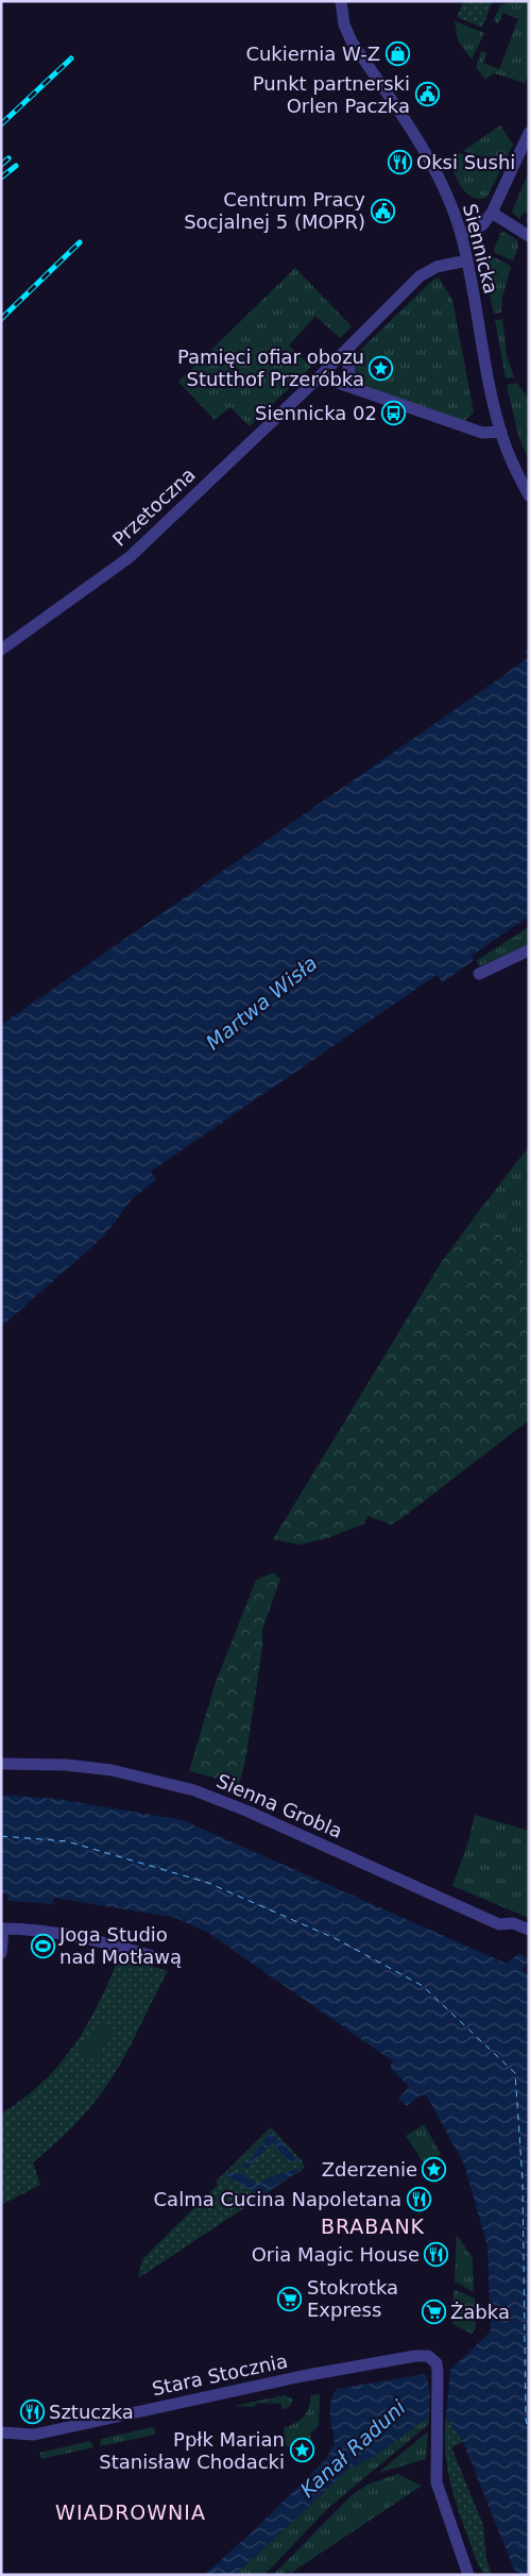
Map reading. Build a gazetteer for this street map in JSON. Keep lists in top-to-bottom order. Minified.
{"streets":{"street":["Siennicka","Przetoczna","Sienna Grobla","Stara Stocznia"]},"crossings":[["Siennicka","Przetoczna"]],"districts":["BRABANK","WIADROWNIA"],"water":["Martwa Wisła","Kanał Raduni"],"places":{"shop":["Cukiernia W-Z"],"public building":["Punkt partnerski Orlen Paczka","Centrum Pracy Socjalnej 5 (MOPR)"],"restaurant":["Oksi Sushi","Calma Cucina Napoletana","Oria Magic House","Sztuczka"],"place":["Pamięci ofiar obozu Stutthof Przeróbka","Zderzenie","Ppłk Marian Stanisław Chodacki"],"bus stop":["Siennicka 02"],"sports":["Joga Studio nad Motławą"],"supermarket":["Stokrotka Express","Żabka"]}}
